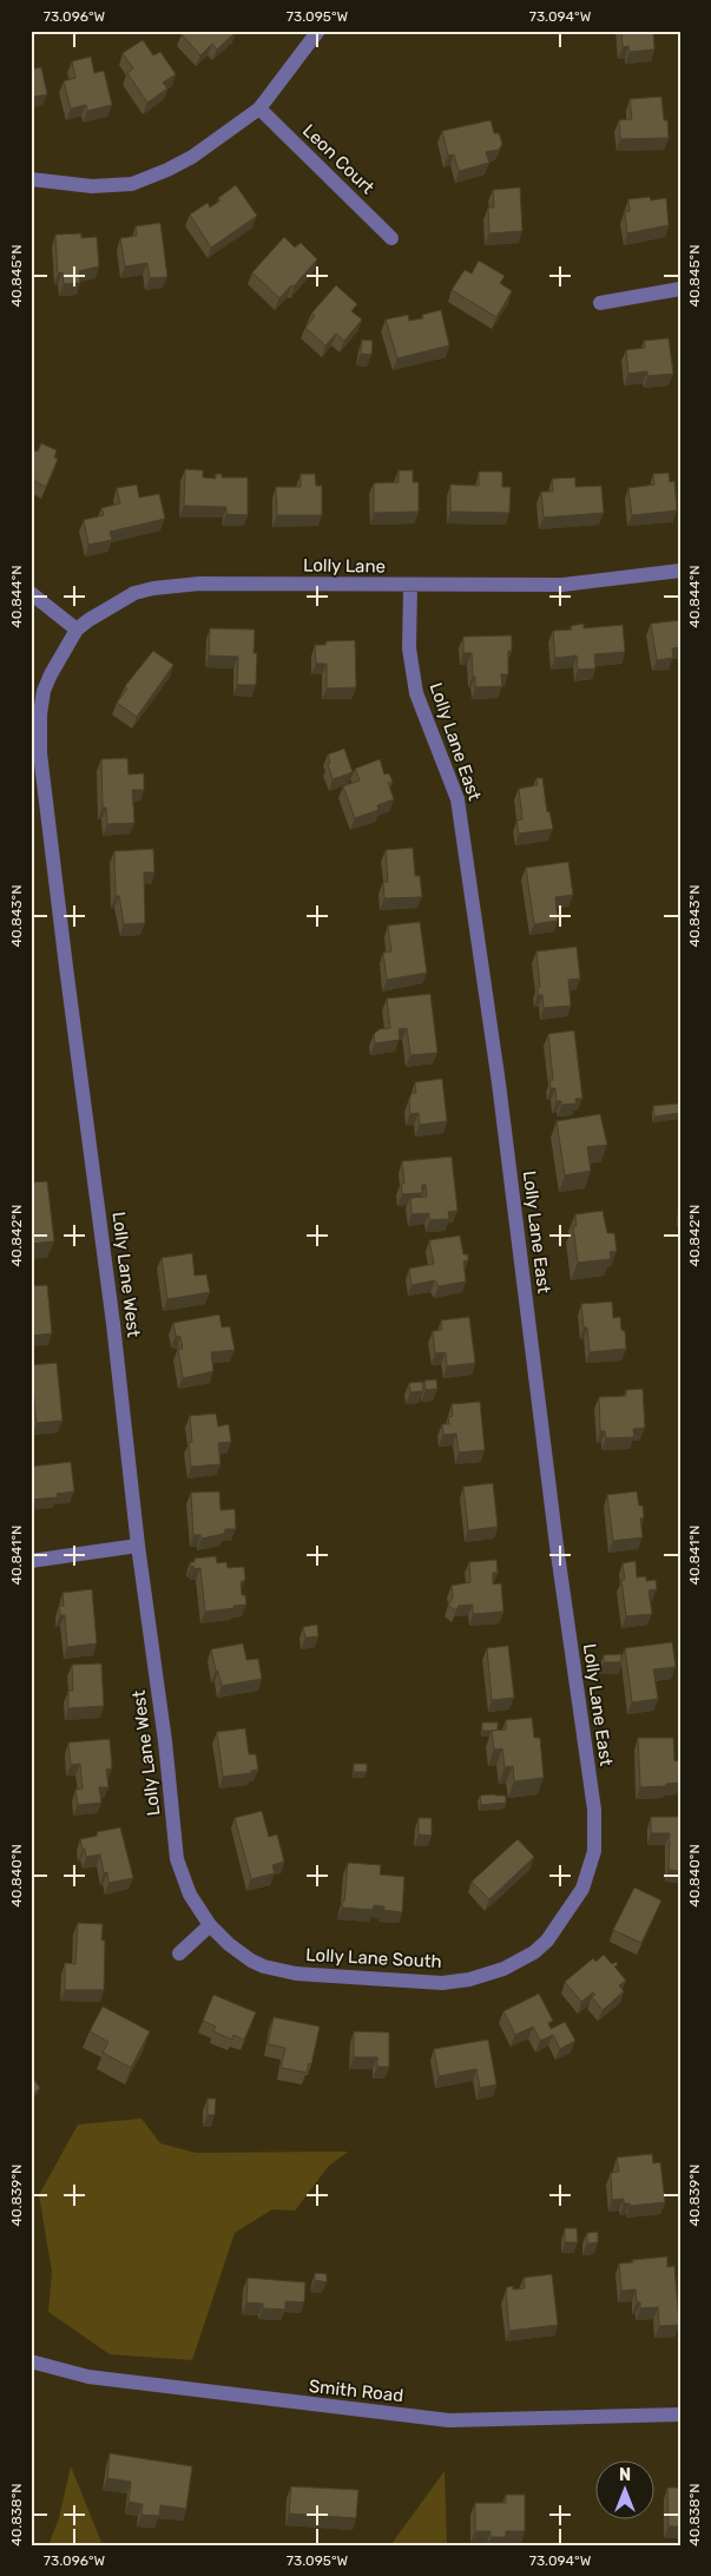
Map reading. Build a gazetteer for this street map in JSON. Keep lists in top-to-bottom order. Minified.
{"streets":{"street":["Leon Court","Lolly Lane","Lolly Lane East","Lolly Lane West","Lolly Lane South","Smith Road"]},"crossings":[["Lolly Lane","Lolly Lane East"],["Lolly Lane","Lolly Lane West"],["Lolly Lane East","Lolly Lane South"],["Lolly Lane West","Lolly Lane South"]],"north":"top","coordinates":["73.096°W","73.095°W","73.094°W","40.845°N","40.844°N","40.843°N","40.842°N","40.841°N","40.840°N","40.839°N","40.838°N"]}
